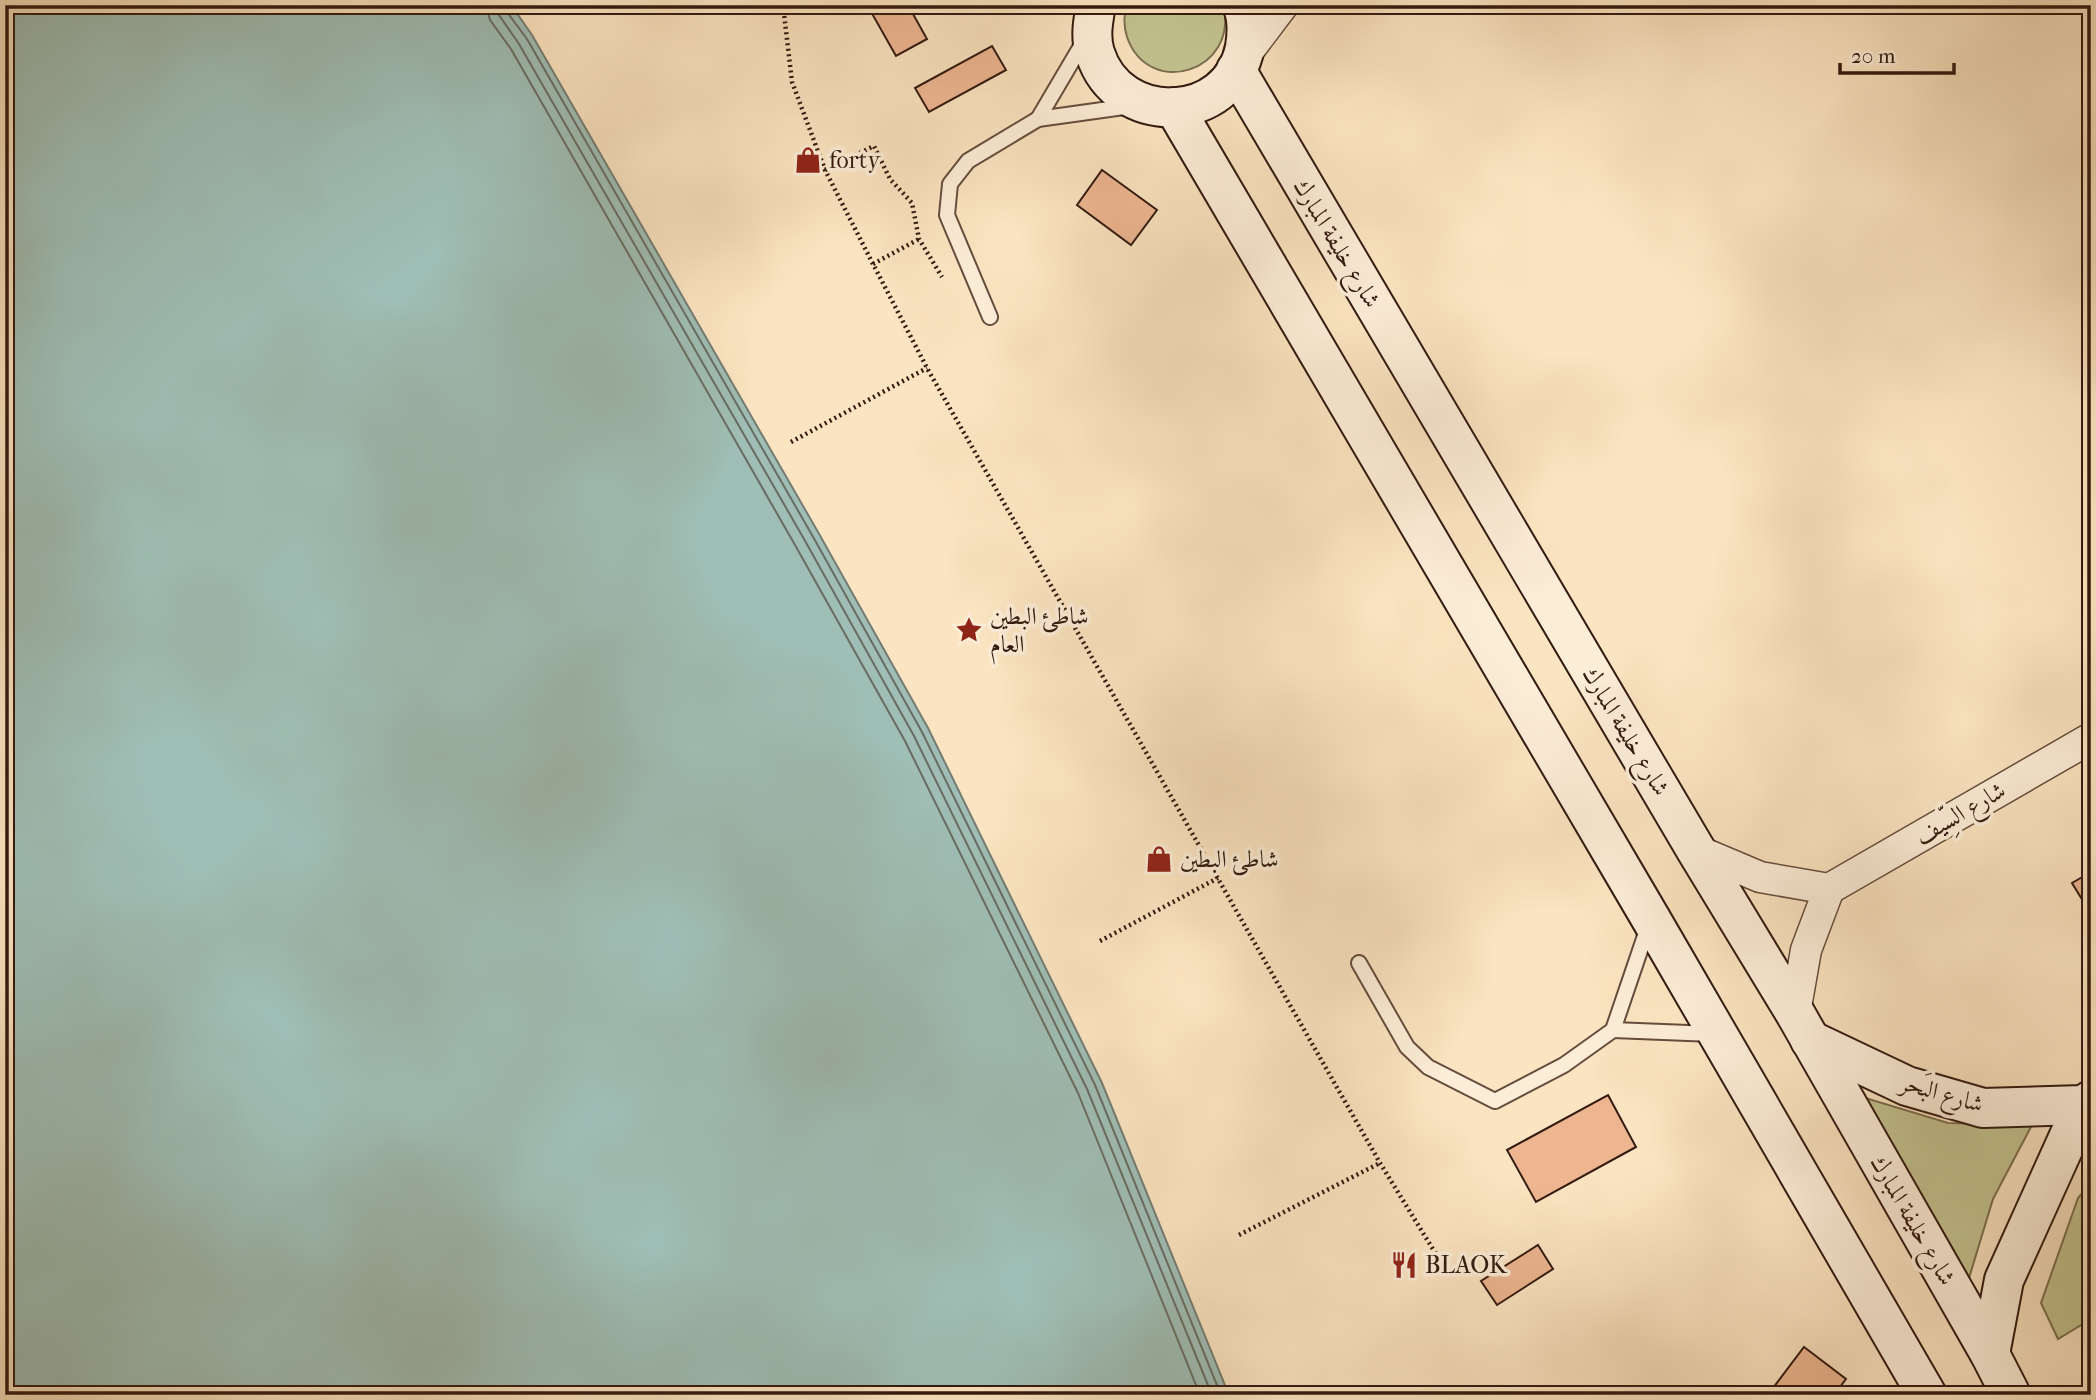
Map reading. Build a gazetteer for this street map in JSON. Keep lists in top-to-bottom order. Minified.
{"streets":{"street":["شارع خليفة المبارك","شارع السِّيف","شارع البَحر"]},"crossings":[["شارع خليفة المبارك","شارع البَحر"]],"places":{"shop":["forty","شاطئ البطين"],"place":["شاطئ البطين العام"],"restaurant":["BLAOK"]},"scale_bar":"20 m"}
